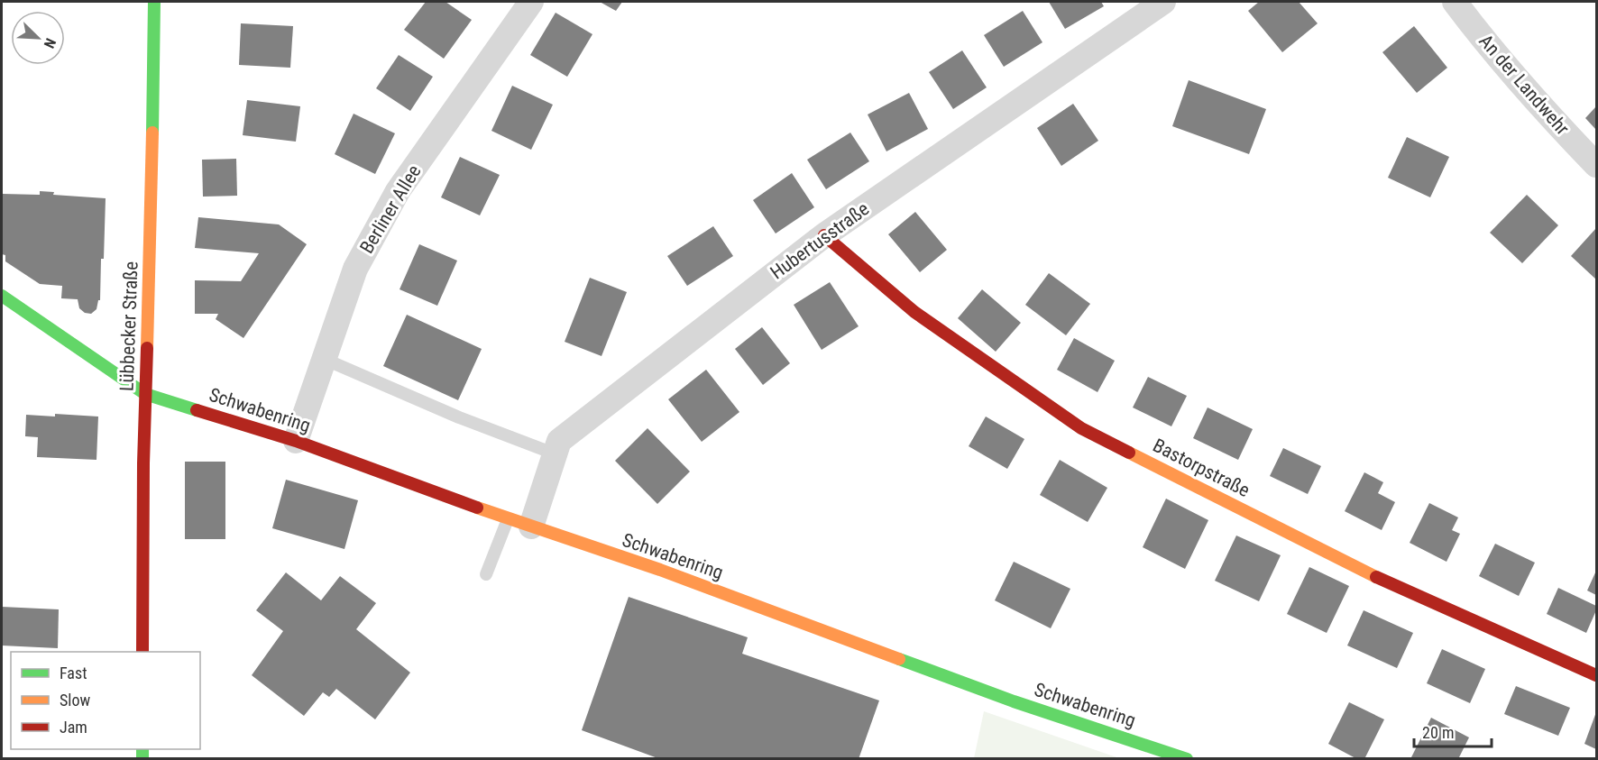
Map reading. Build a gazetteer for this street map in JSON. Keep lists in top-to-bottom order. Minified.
{"streets":{"street":["An der Landwehr","Berliner Allee","Hubertusstraße","Lübbecker Straße","Schwabenring","Bastorpstraße"]},"crossings":[["Berliner Allee","Schwabenring"],["Hubertusstraße","Schwabenring"],["Hubertusstraße","Bastorpstraße"],["Lübbecker Straße","Schwabenring"]],"legend":["Fast","Slow","Jam"],"scale_bar":"20 m","north":"bottom right"}
